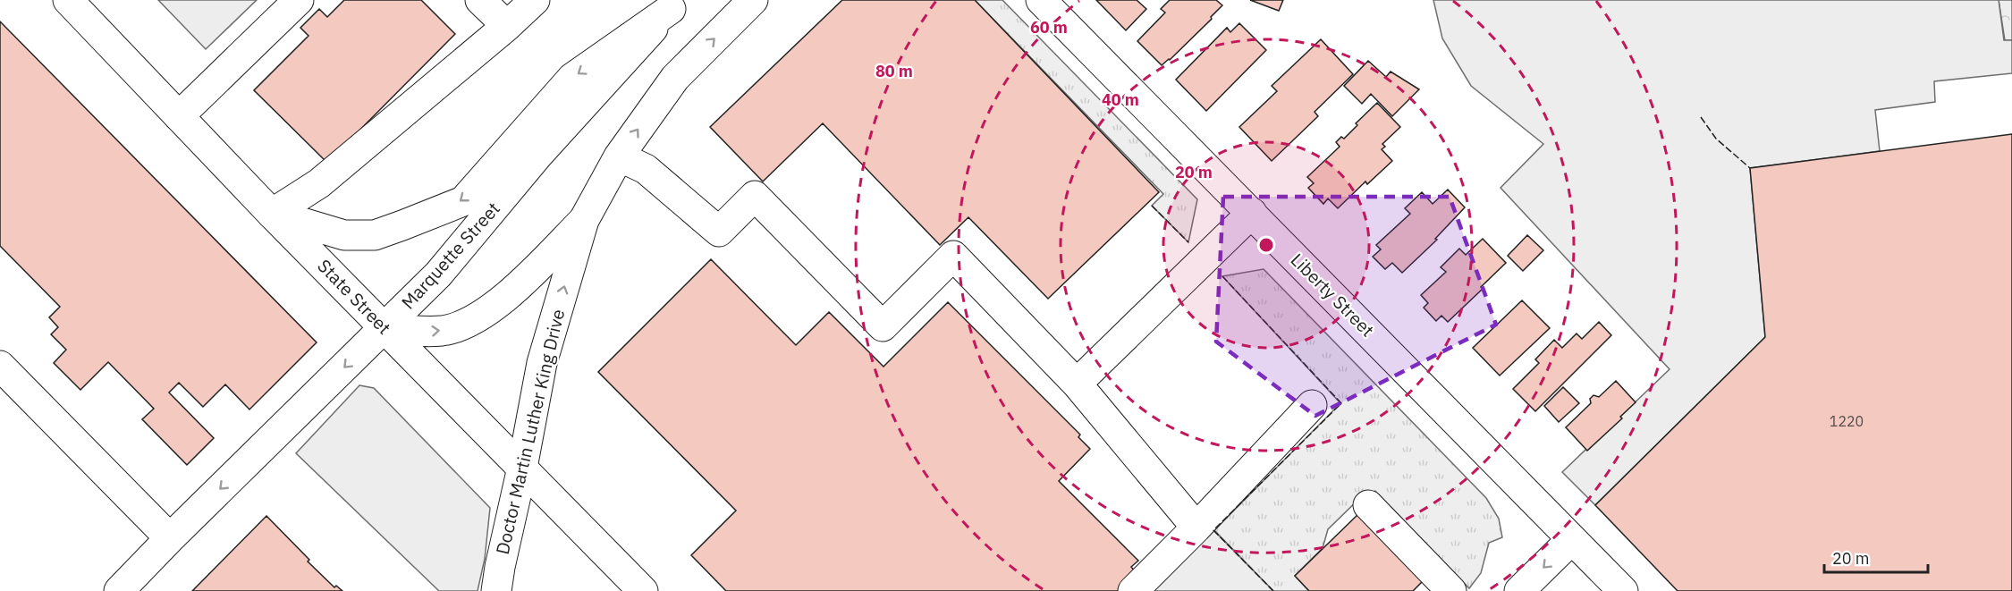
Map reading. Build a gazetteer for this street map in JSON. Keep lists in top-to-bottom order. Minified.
{"streets":{"street":["Marquette Street","Liberty Street","State Street","Doctor Martin Luther King Drive"]},"crossings":[["Marquette Street","State Street"],["State Street","Doctor Martin Luther King Drive"]],"one_way":["Marquette Street","Doctor Martin Luther King Drive"],"house_numbers":["1220"],"scale_bar":"20 m","rings":["60 m","80 m","40 m","20 m"]}
